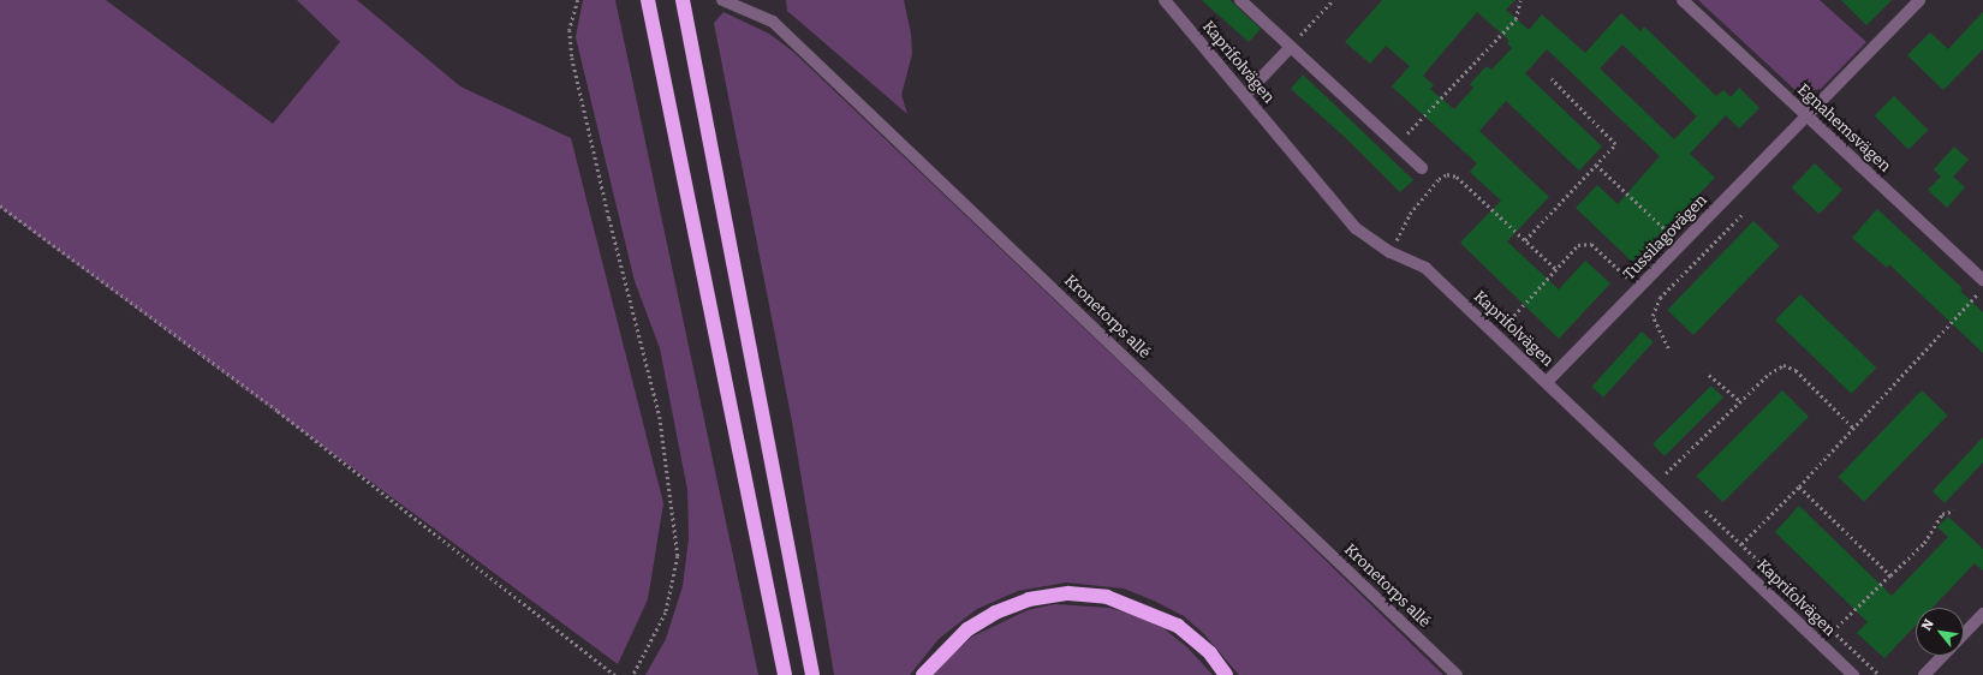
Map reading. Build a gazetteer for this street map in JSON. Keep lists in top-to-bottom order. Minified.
{"streets":{"street":["Kaprifolvägen","Egnahemsvägen","Tussilagovägen","Kronetorps allé"]},"crossings":[["Kaprifolvägen","Tussilagovägen"],["Egnahemsvägen","Tussilagovägen"]],"north":"top left"}
